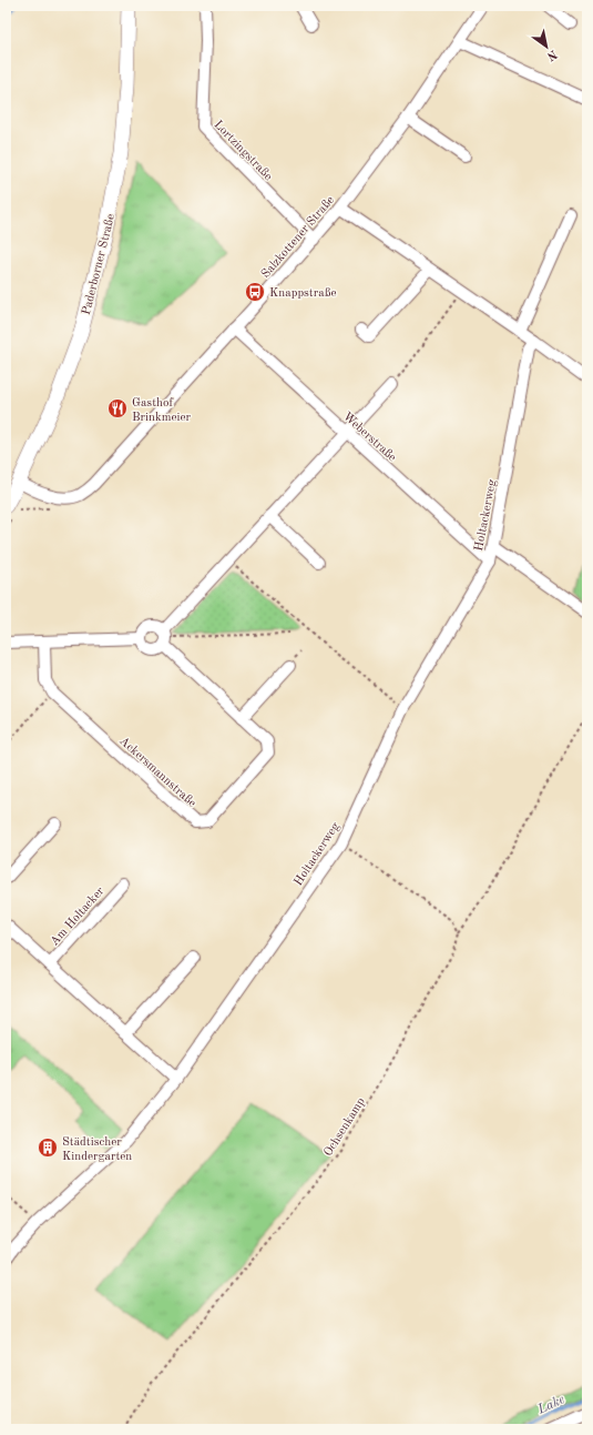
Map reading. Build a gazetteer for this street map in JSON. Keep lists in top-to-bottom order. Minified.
{"streets":{"main road":["Paderborner Straße"],"street":["Lortzingstraße","Salzkottener Straße","Weberstraße","Holtackerweg","Ackersmannstraße","Am Holtacker"],"path":["Ochsenkamp"]},"crossings":[["Lortzingstraße","Salzkottener Straße"],["Salzkottener Straße","Paderborner Straße"],["Salzkottener Straße","Weberstraße"],["Weberstraße","Holtackerweg"],["Holtackerweg","Am Holtacker"]],"water":["Lake"],"places":{"bus stop":["Knappstraße"],"restaurant":["Gasthof Brinkmeier"],"building":["Städtischer Kindergarten"]},"north":"bottom right"}
